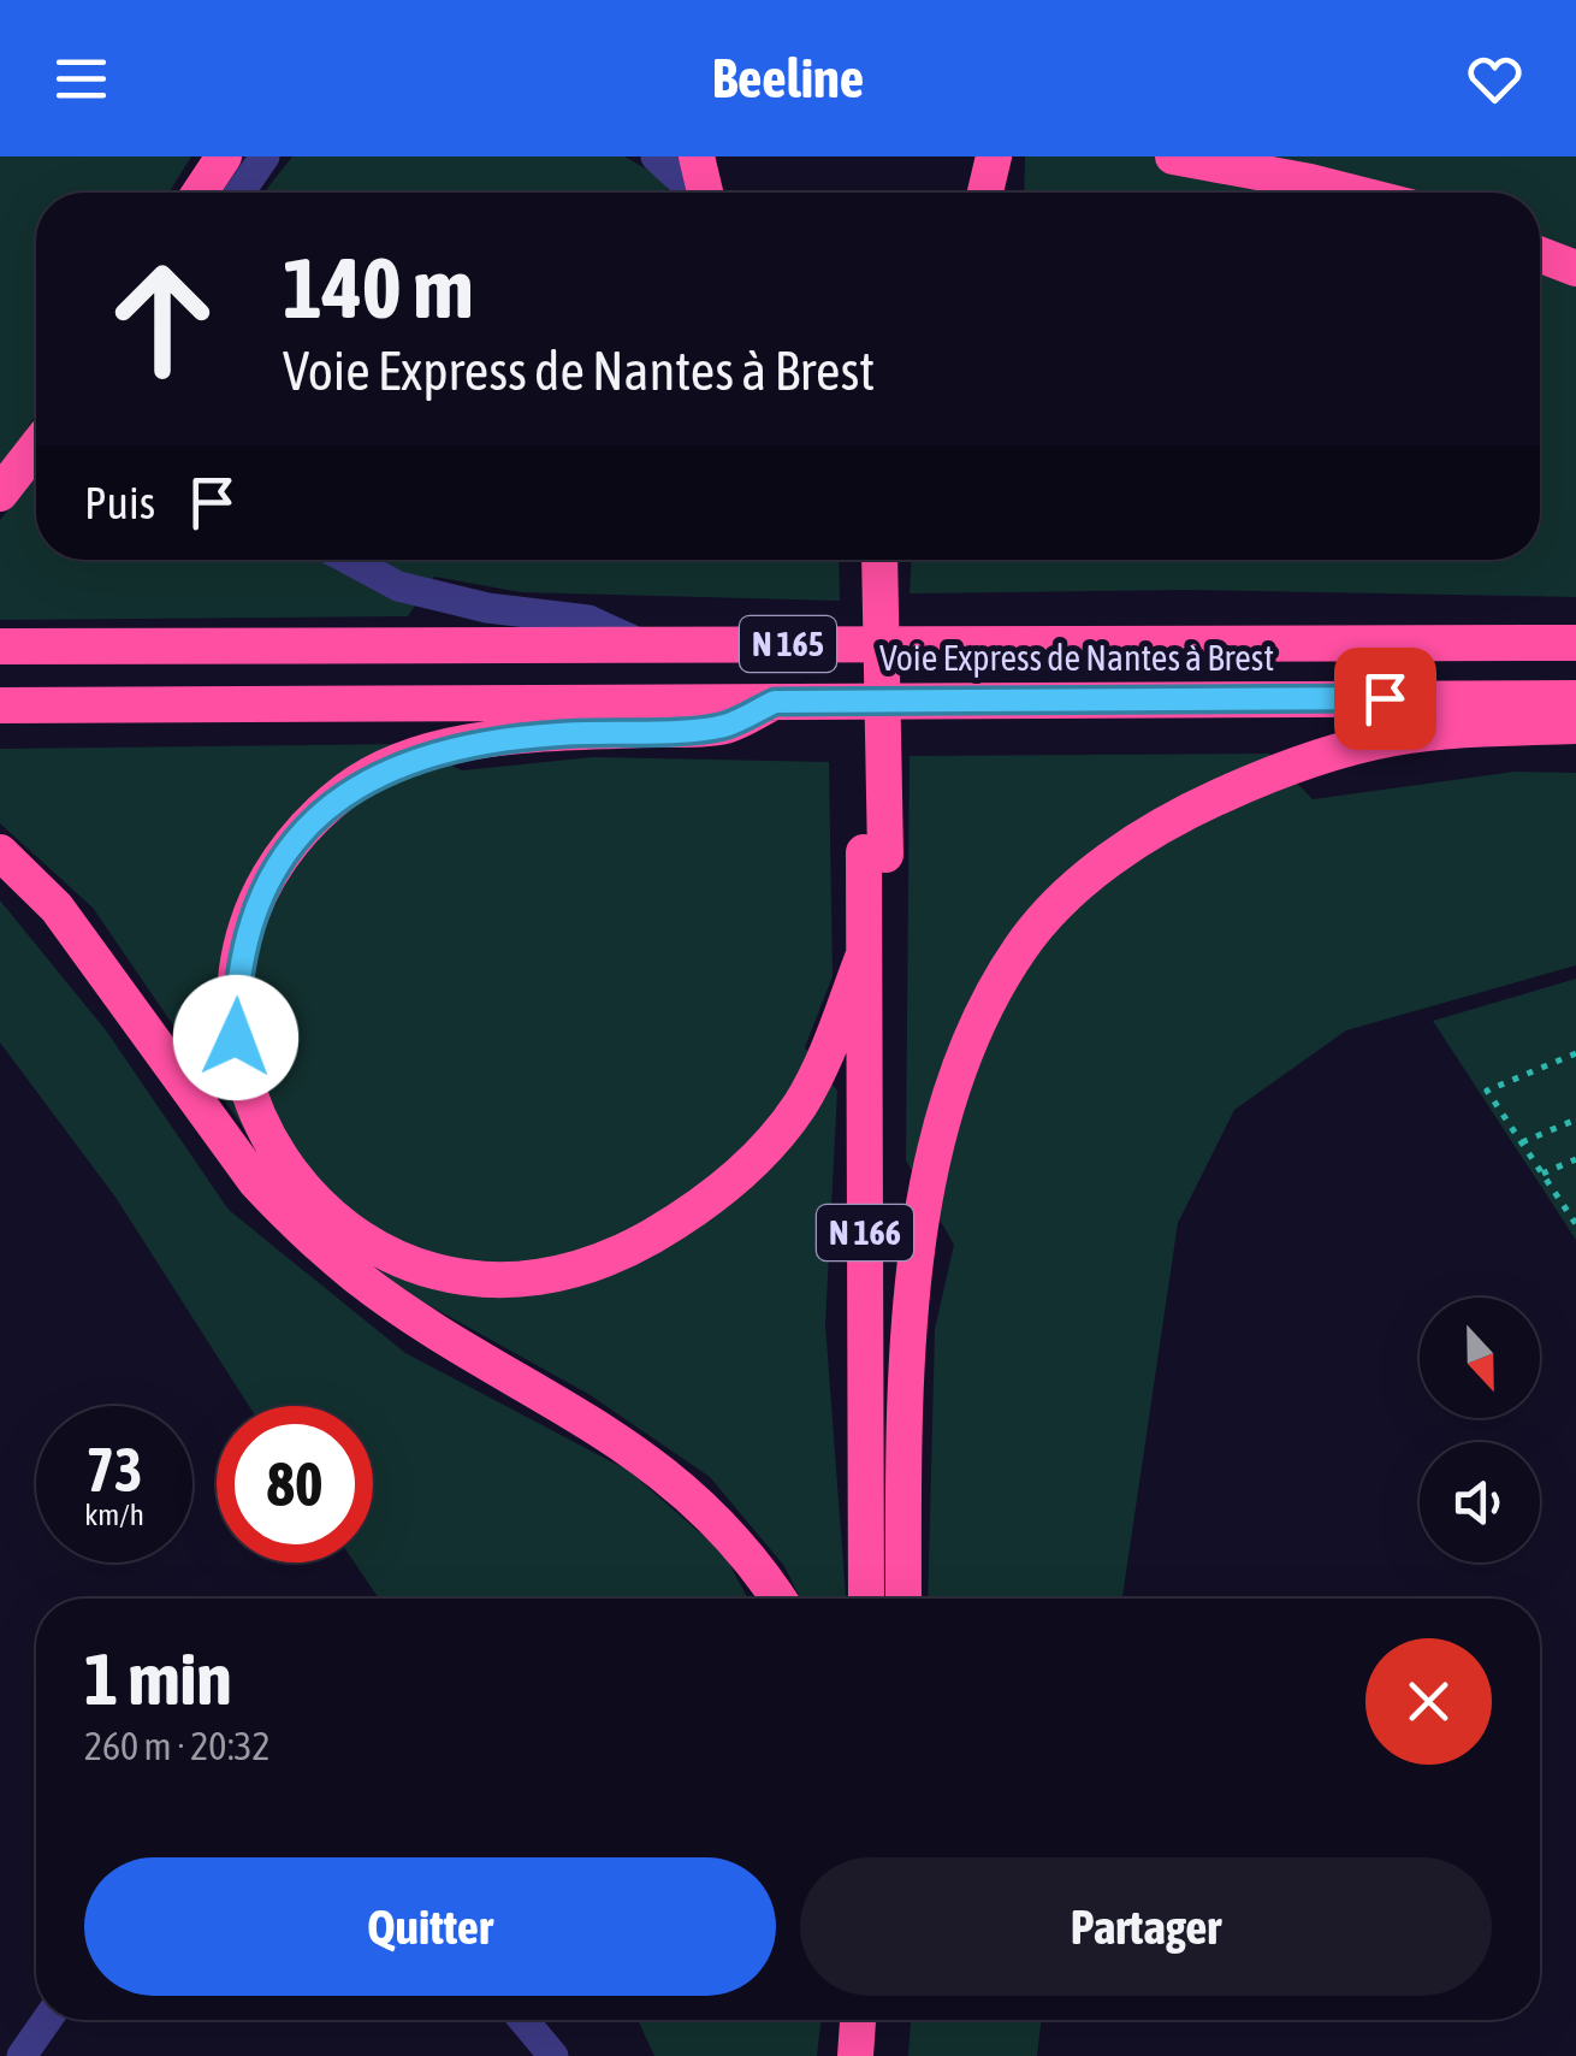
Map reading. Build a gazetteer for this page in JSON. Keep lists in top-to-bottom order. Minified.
{"streets":{"highway":["N 165","Voie Express de Nantes à Brest","N 166"]},"north":"bottom","page":{"header":"Beeline","turn":["140 m","Voie Express de Nantes à Brest"],"then":"Puis","speed":"73 km/h","limit":"80","heading":["1 min","260 m · 20:32"],"buttons":["Quitter","Partager"]}}
